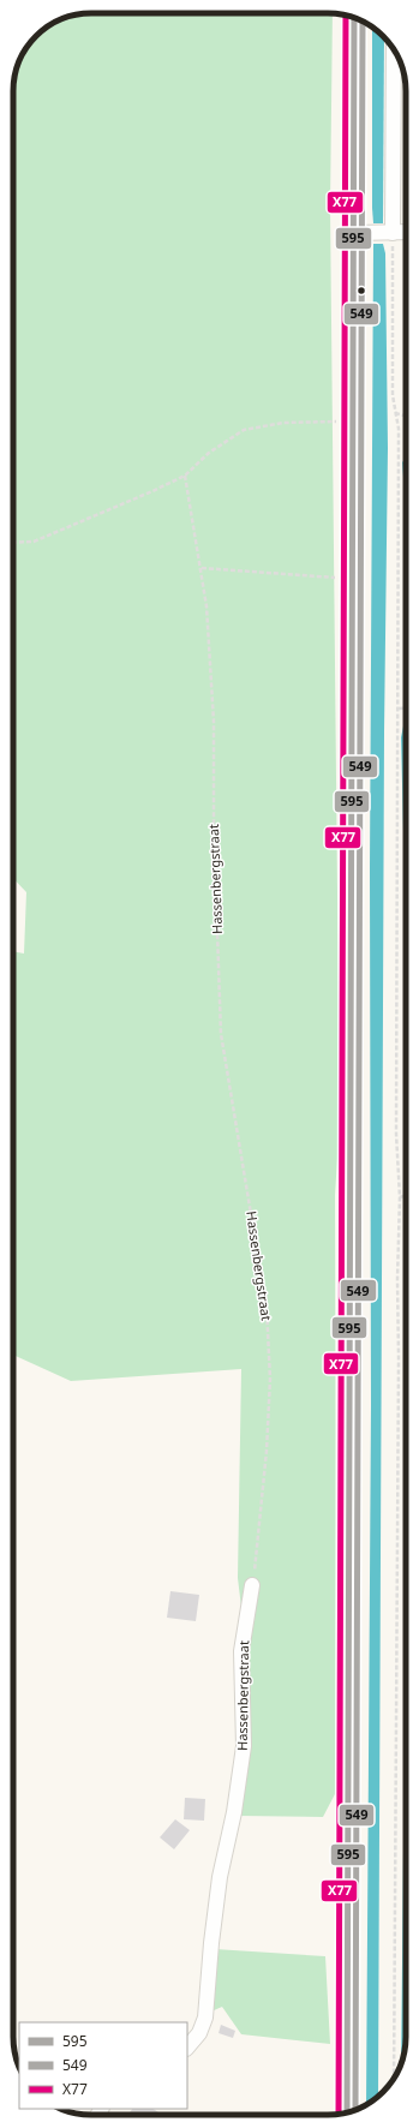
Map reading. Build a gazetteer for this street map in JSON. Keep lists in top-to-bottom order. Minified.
{"streets":{"street":["Hassenbergstraat"]},"lines":["transit line X77","transit line 595","transit line 549"],"legend":["595","549","X77"]}
